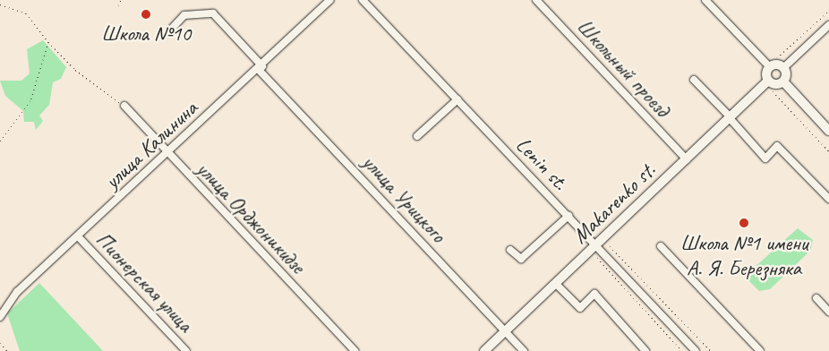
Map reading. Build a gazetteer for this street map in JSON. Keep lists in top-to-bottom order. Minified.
{"streets":{"main road":["Makarenko st."],"street":["Школьный проезд","улица Калинина","Lenin st.","улица Урицкого","улица Орджоникидзе","Пионерская улица"]},"crossings":[["Школьный проезд","Makarenko st."],["улица Калинина","улица Урицкого"],["улица Калинина","улица Орджоникидзе"],["улица Калинина","Пионерская улица"],["Lenin st.","Makarenko st."],["улица Урицкого","Makarenko st."]],"places":["Школа №10","Школа №1 имени А. Я. Березняка"]}
